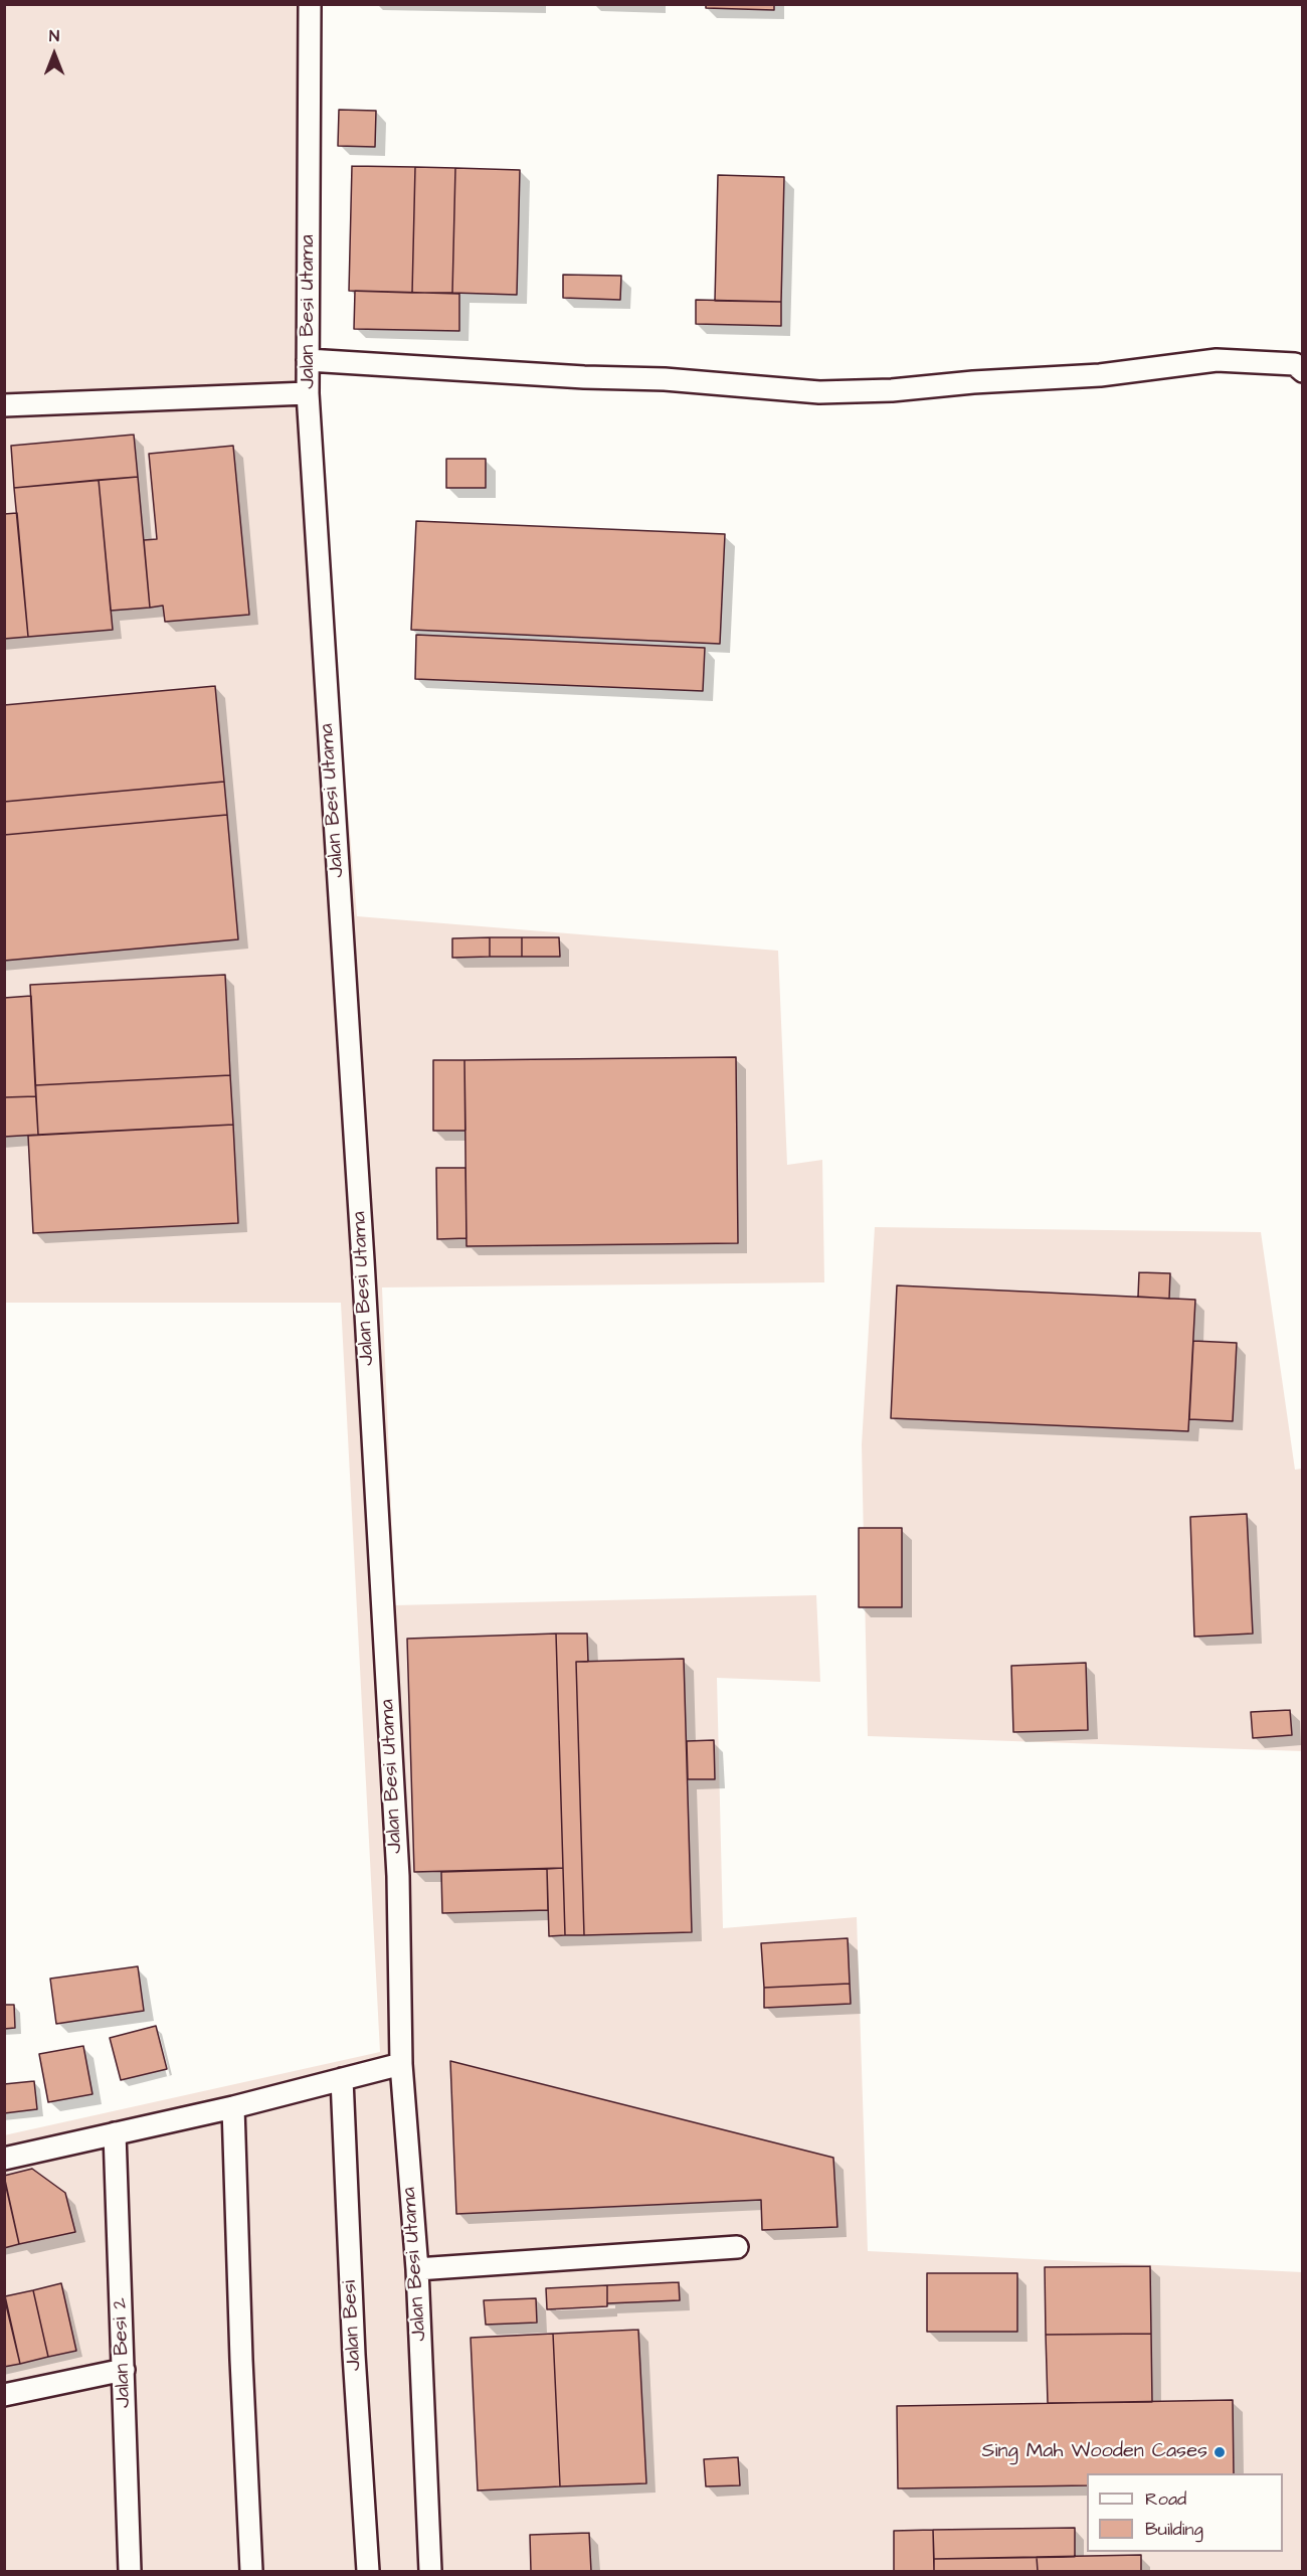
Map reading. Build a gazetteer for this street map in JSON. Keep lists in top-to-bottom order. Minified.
{"streets":{"street":["Jalan Besi Utama","Jalan Besi","Jalan Besi 2"]},"places":["Sing Mah Wooden Cases"],"legend":["Road","Building"],"north":"top"}
